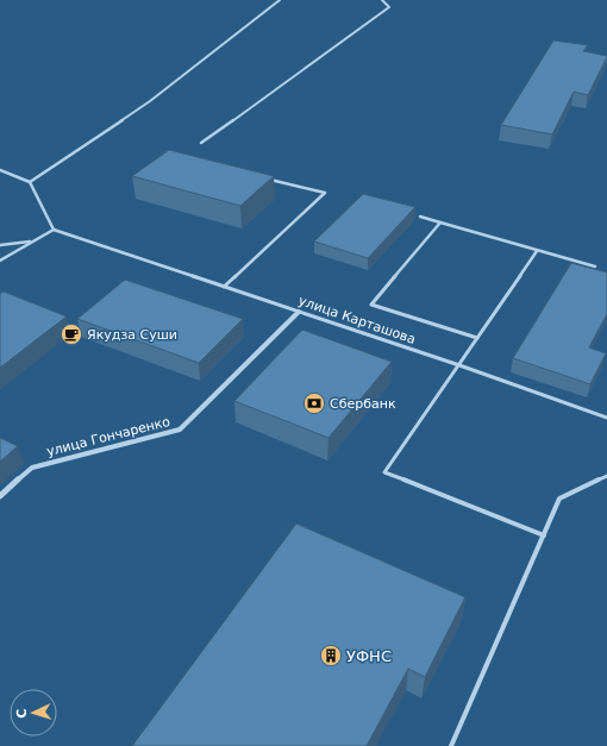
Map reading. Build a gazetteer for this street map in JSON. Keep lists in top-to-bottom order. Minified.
{"streets":{"street":["улица Гончаренко"],"lane":["улица Карташова"]},"crossings":[["улица Карташова","улица Гончаренко"]],"places":{"cafe":["Якудза Суши"],"bank":["Сбербанк"],"building":["УФНС"]},"north":"left"}
